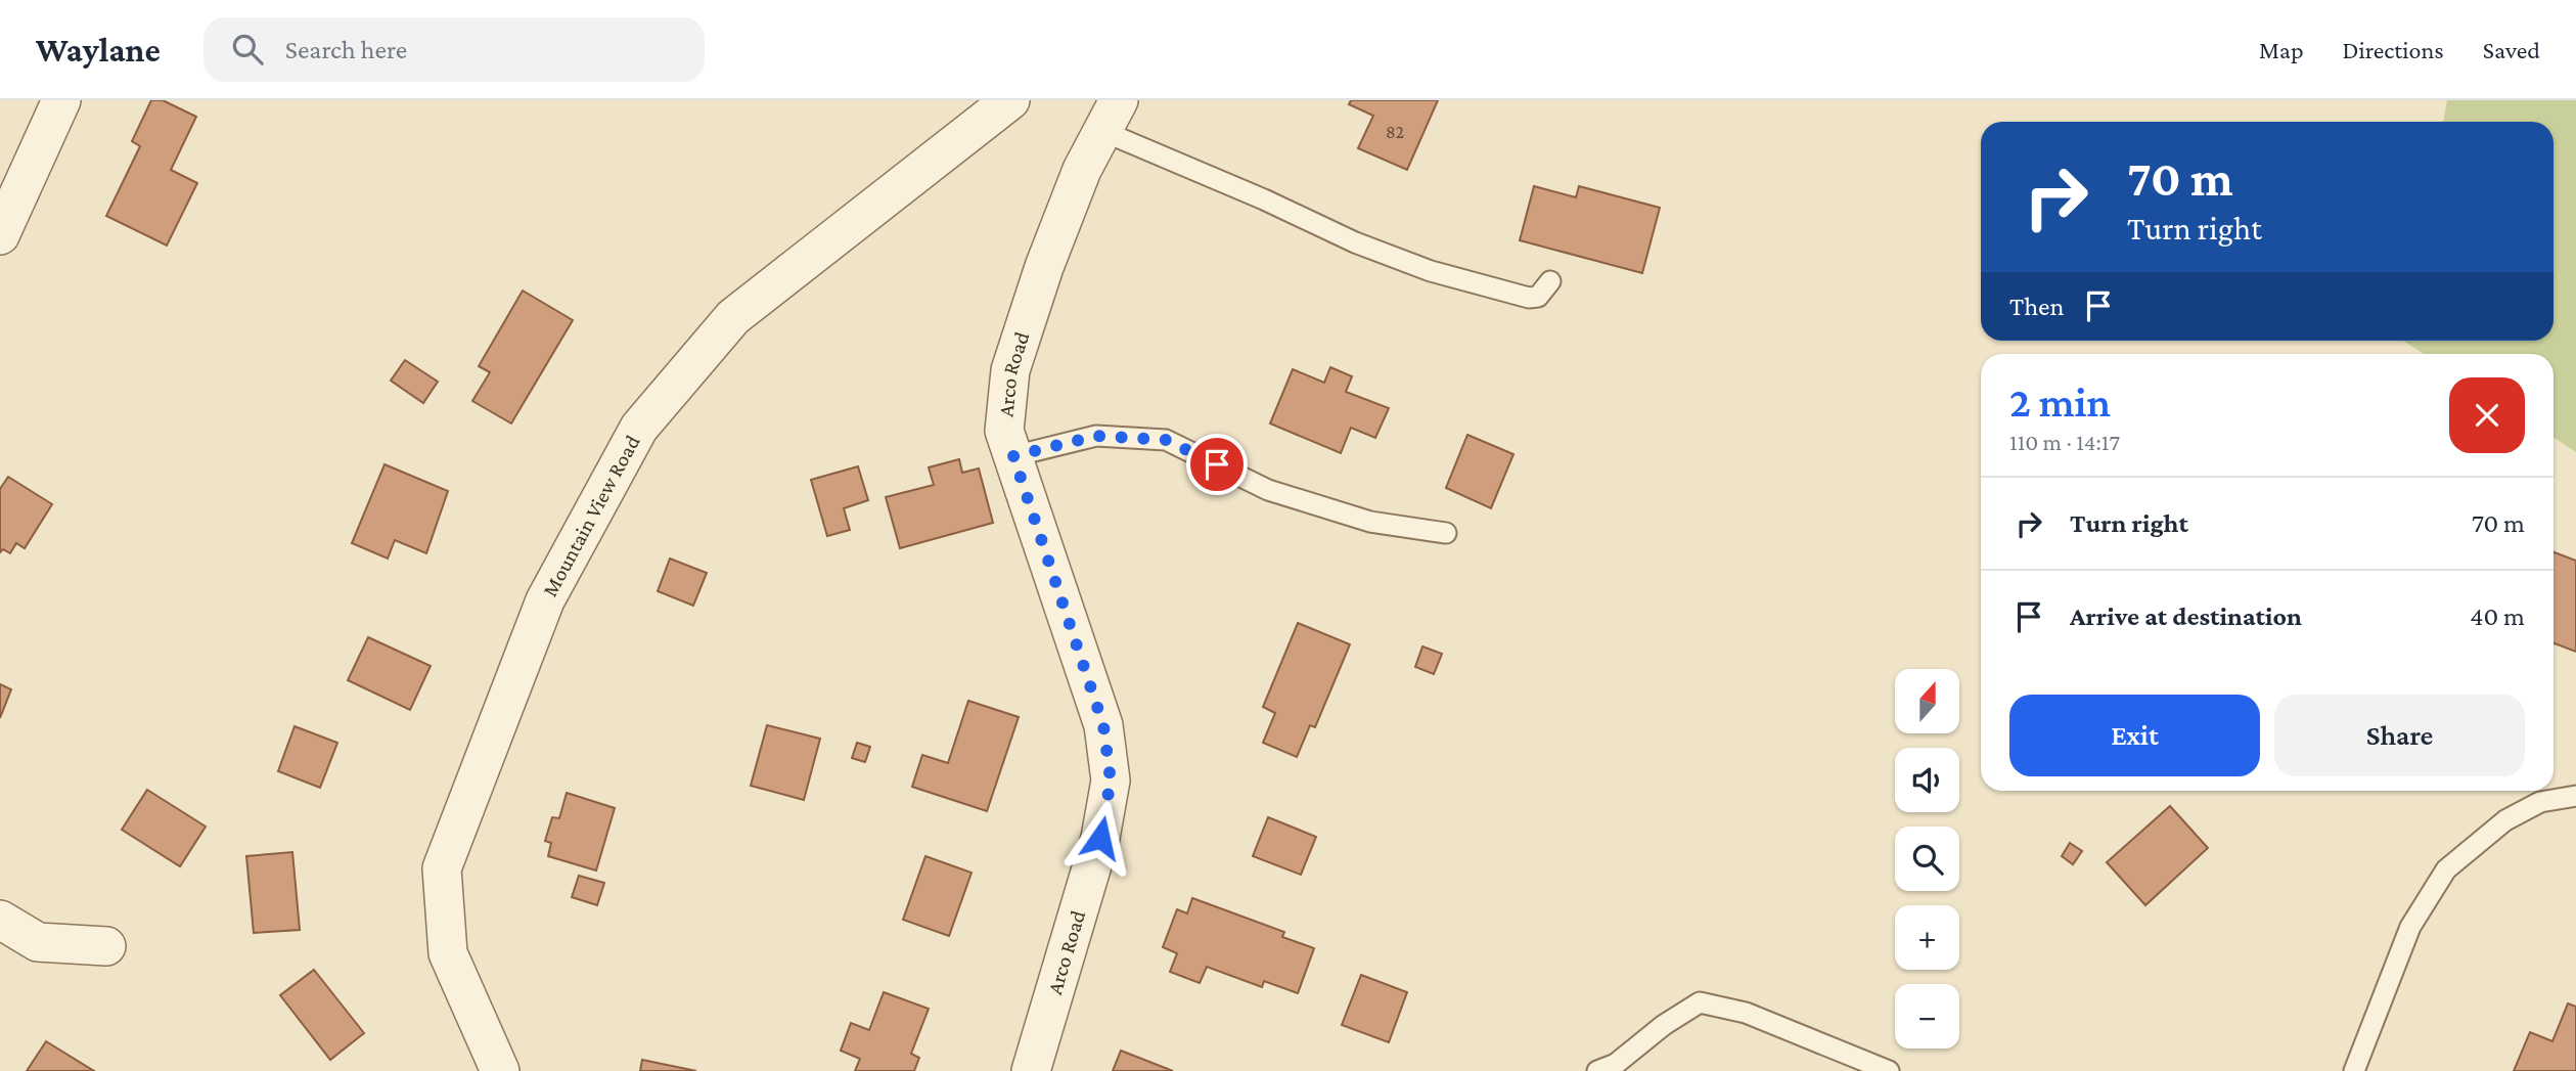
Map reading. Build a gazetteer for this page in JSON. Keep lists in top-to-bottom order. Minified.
{"streets":{"street":["Arco Road","Mountain View Road"]},"house_numbers":["82"],"north":"top","page":{"header":"Waylane","search":"Search here","nav":["Map","Directions","Saved"],"turn":["70 m","Turn right"],"then":"Then","heading":["2 min","110 m · 14:17"],"list":[{"name":"Turn right","value":"70 m"},{"name":"Arrive at destination","value":"40 m"}],"map_buttons":["+","−"],"buttons":["Exit","Share"]}}
